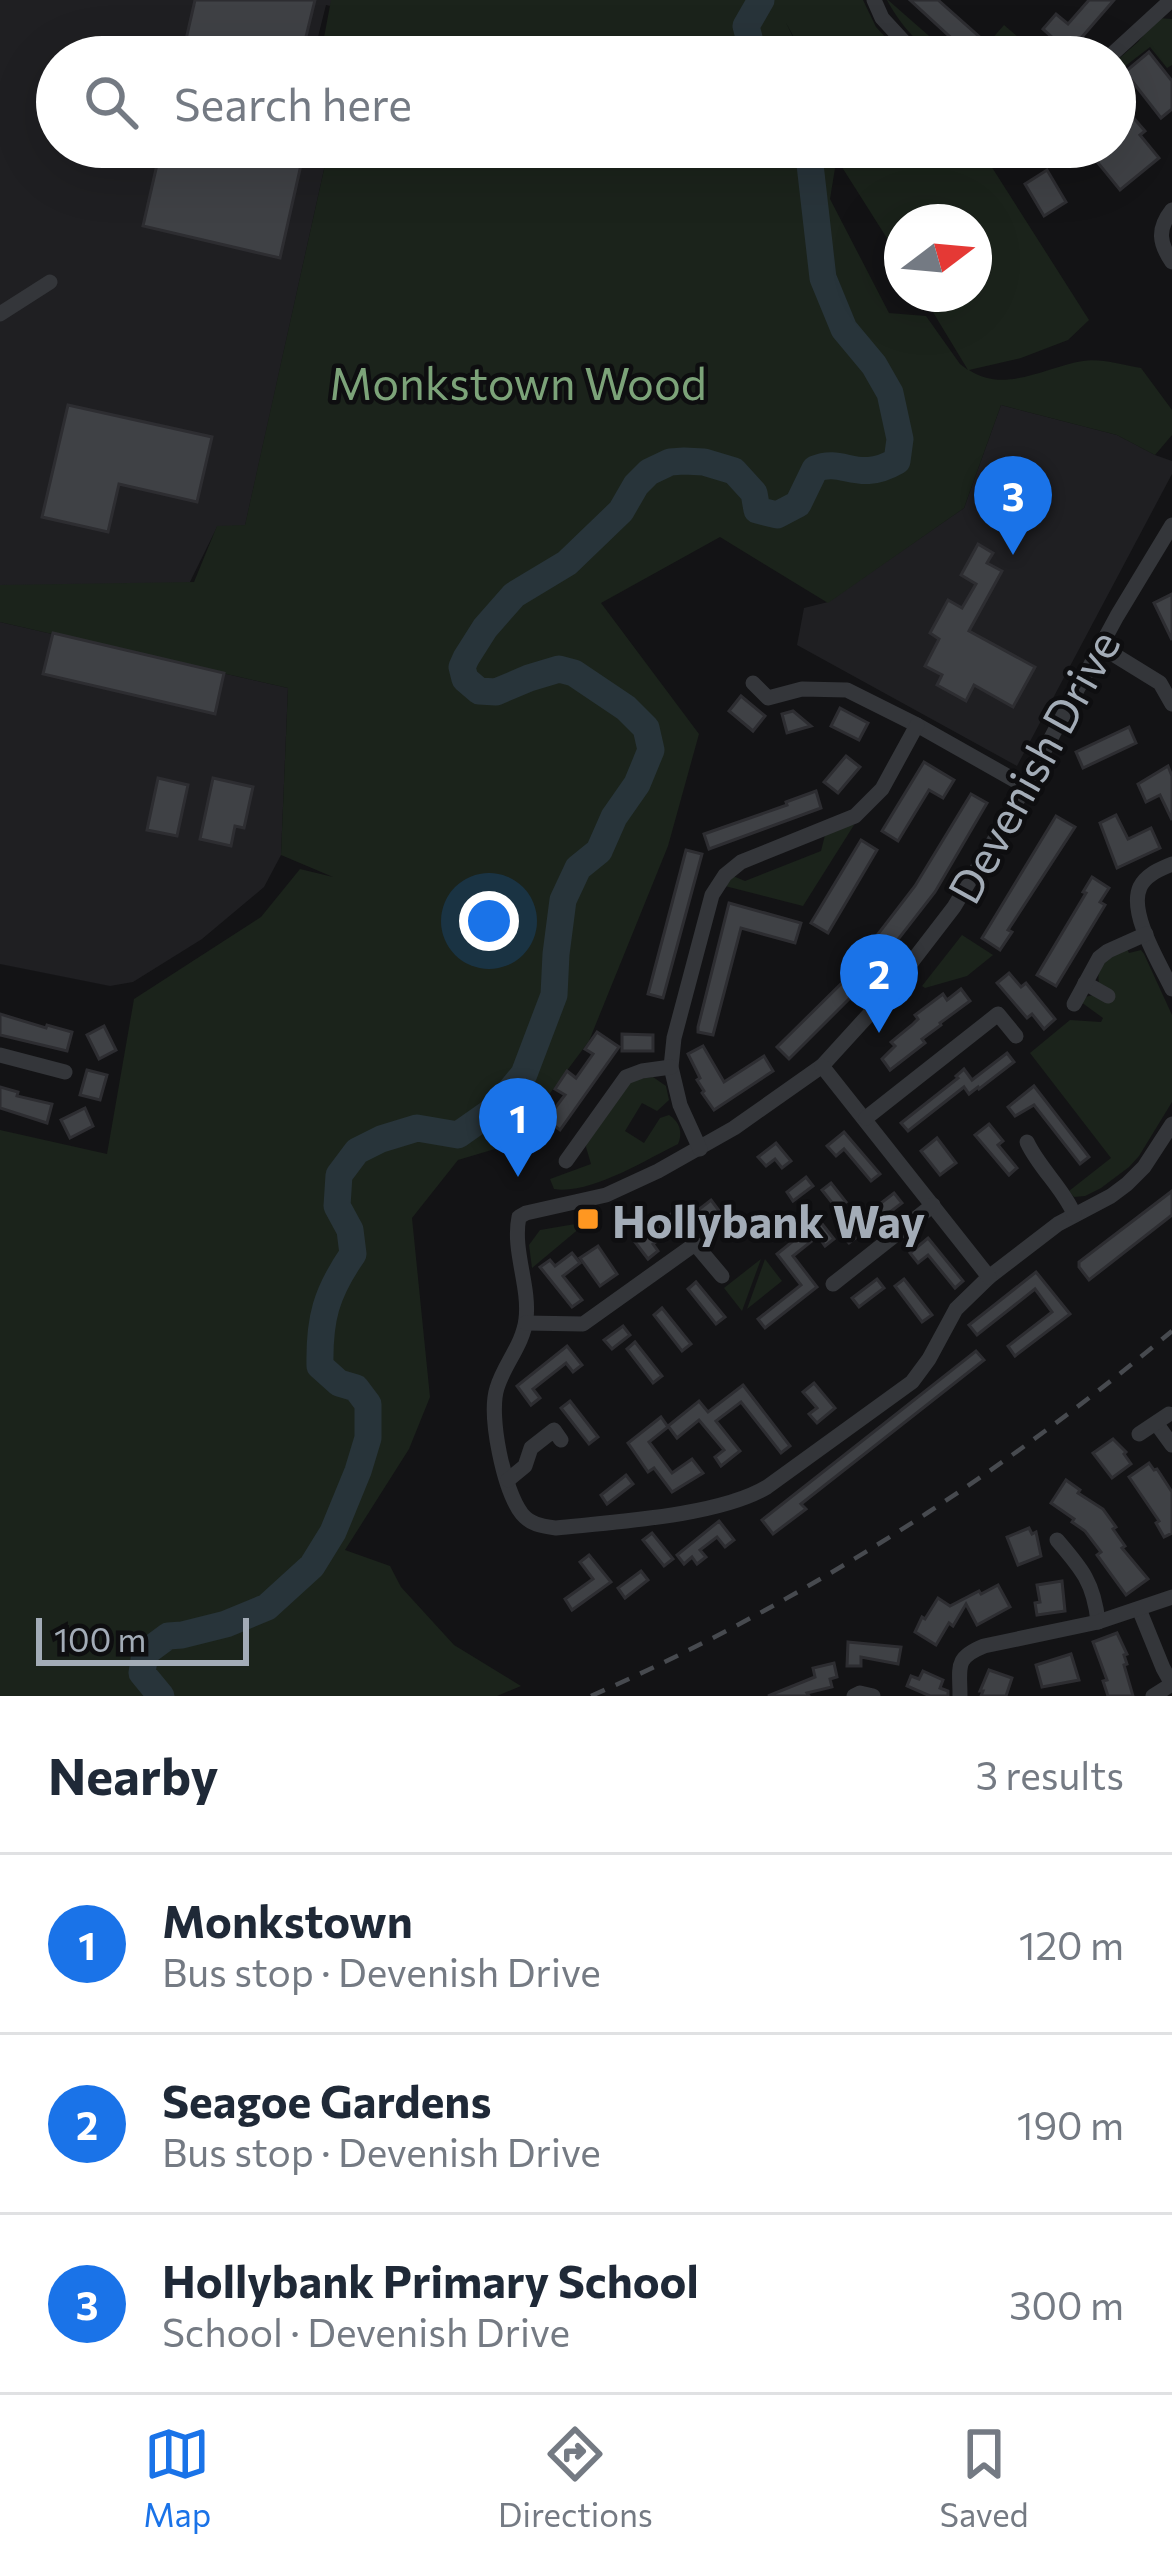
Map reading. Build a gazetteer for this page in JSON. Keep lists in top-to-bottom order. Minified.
{"streets":{"street":["Devenish Drive"]},"parks":["Monkstown Wood"],"places":{"transit":["Hollybank Way"]},"scale_bar":"100 m","north":"right","page":{"search":"Search here","pins":["3","2","1"],"scale":"100 m","heading":["Nearby","3 results"],"list":[{"mark":"1","name":"Monkstown","note":"Bus stop · Devenish Drive","value":"120 m"},{"mark":"2","name":"Seagoe Gardens","note":"Bus stop · Devenish Drive","value":"190 m"},{"mark":"3","name":"Hollybank Primary School","note":"School · Devenish Drive","value":"300 m"}],"nav":["Map","Directions","Saved"]}}
